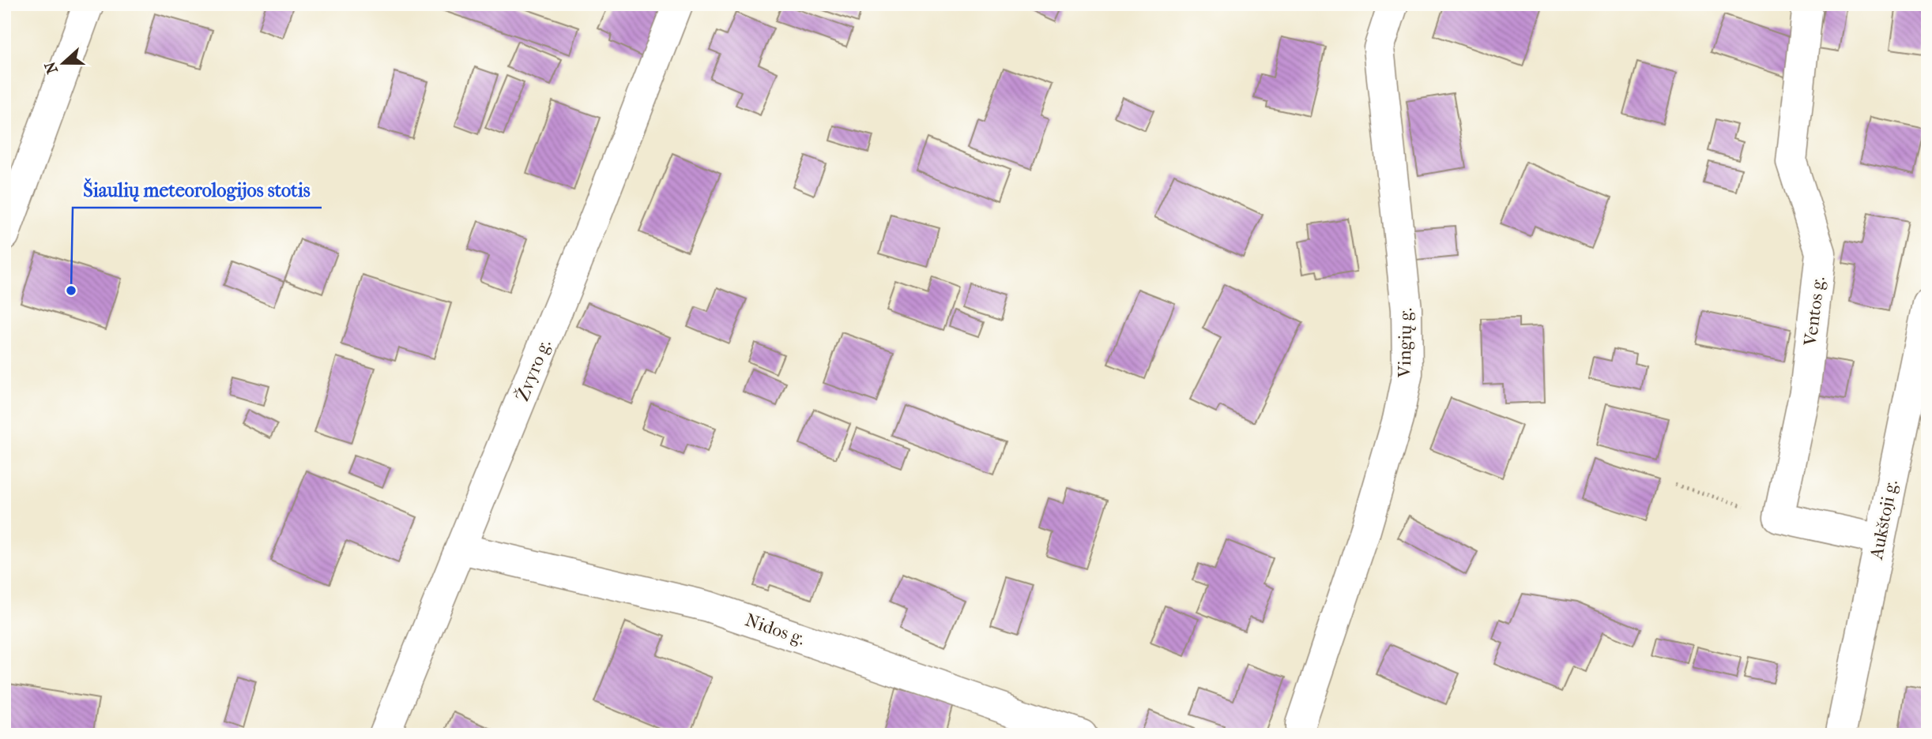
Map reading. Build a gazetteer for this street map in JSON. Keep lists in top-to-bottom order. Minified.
{"streets":{"street":["Ventos g.","Vingių g.","Žvyro g.","Aukštoji g.","Nidos g."]},"crossings":[["Žvyro g.","Nidos g."]],"places":["Šiaulių meteorologijos stotis"],"north":"left"}
